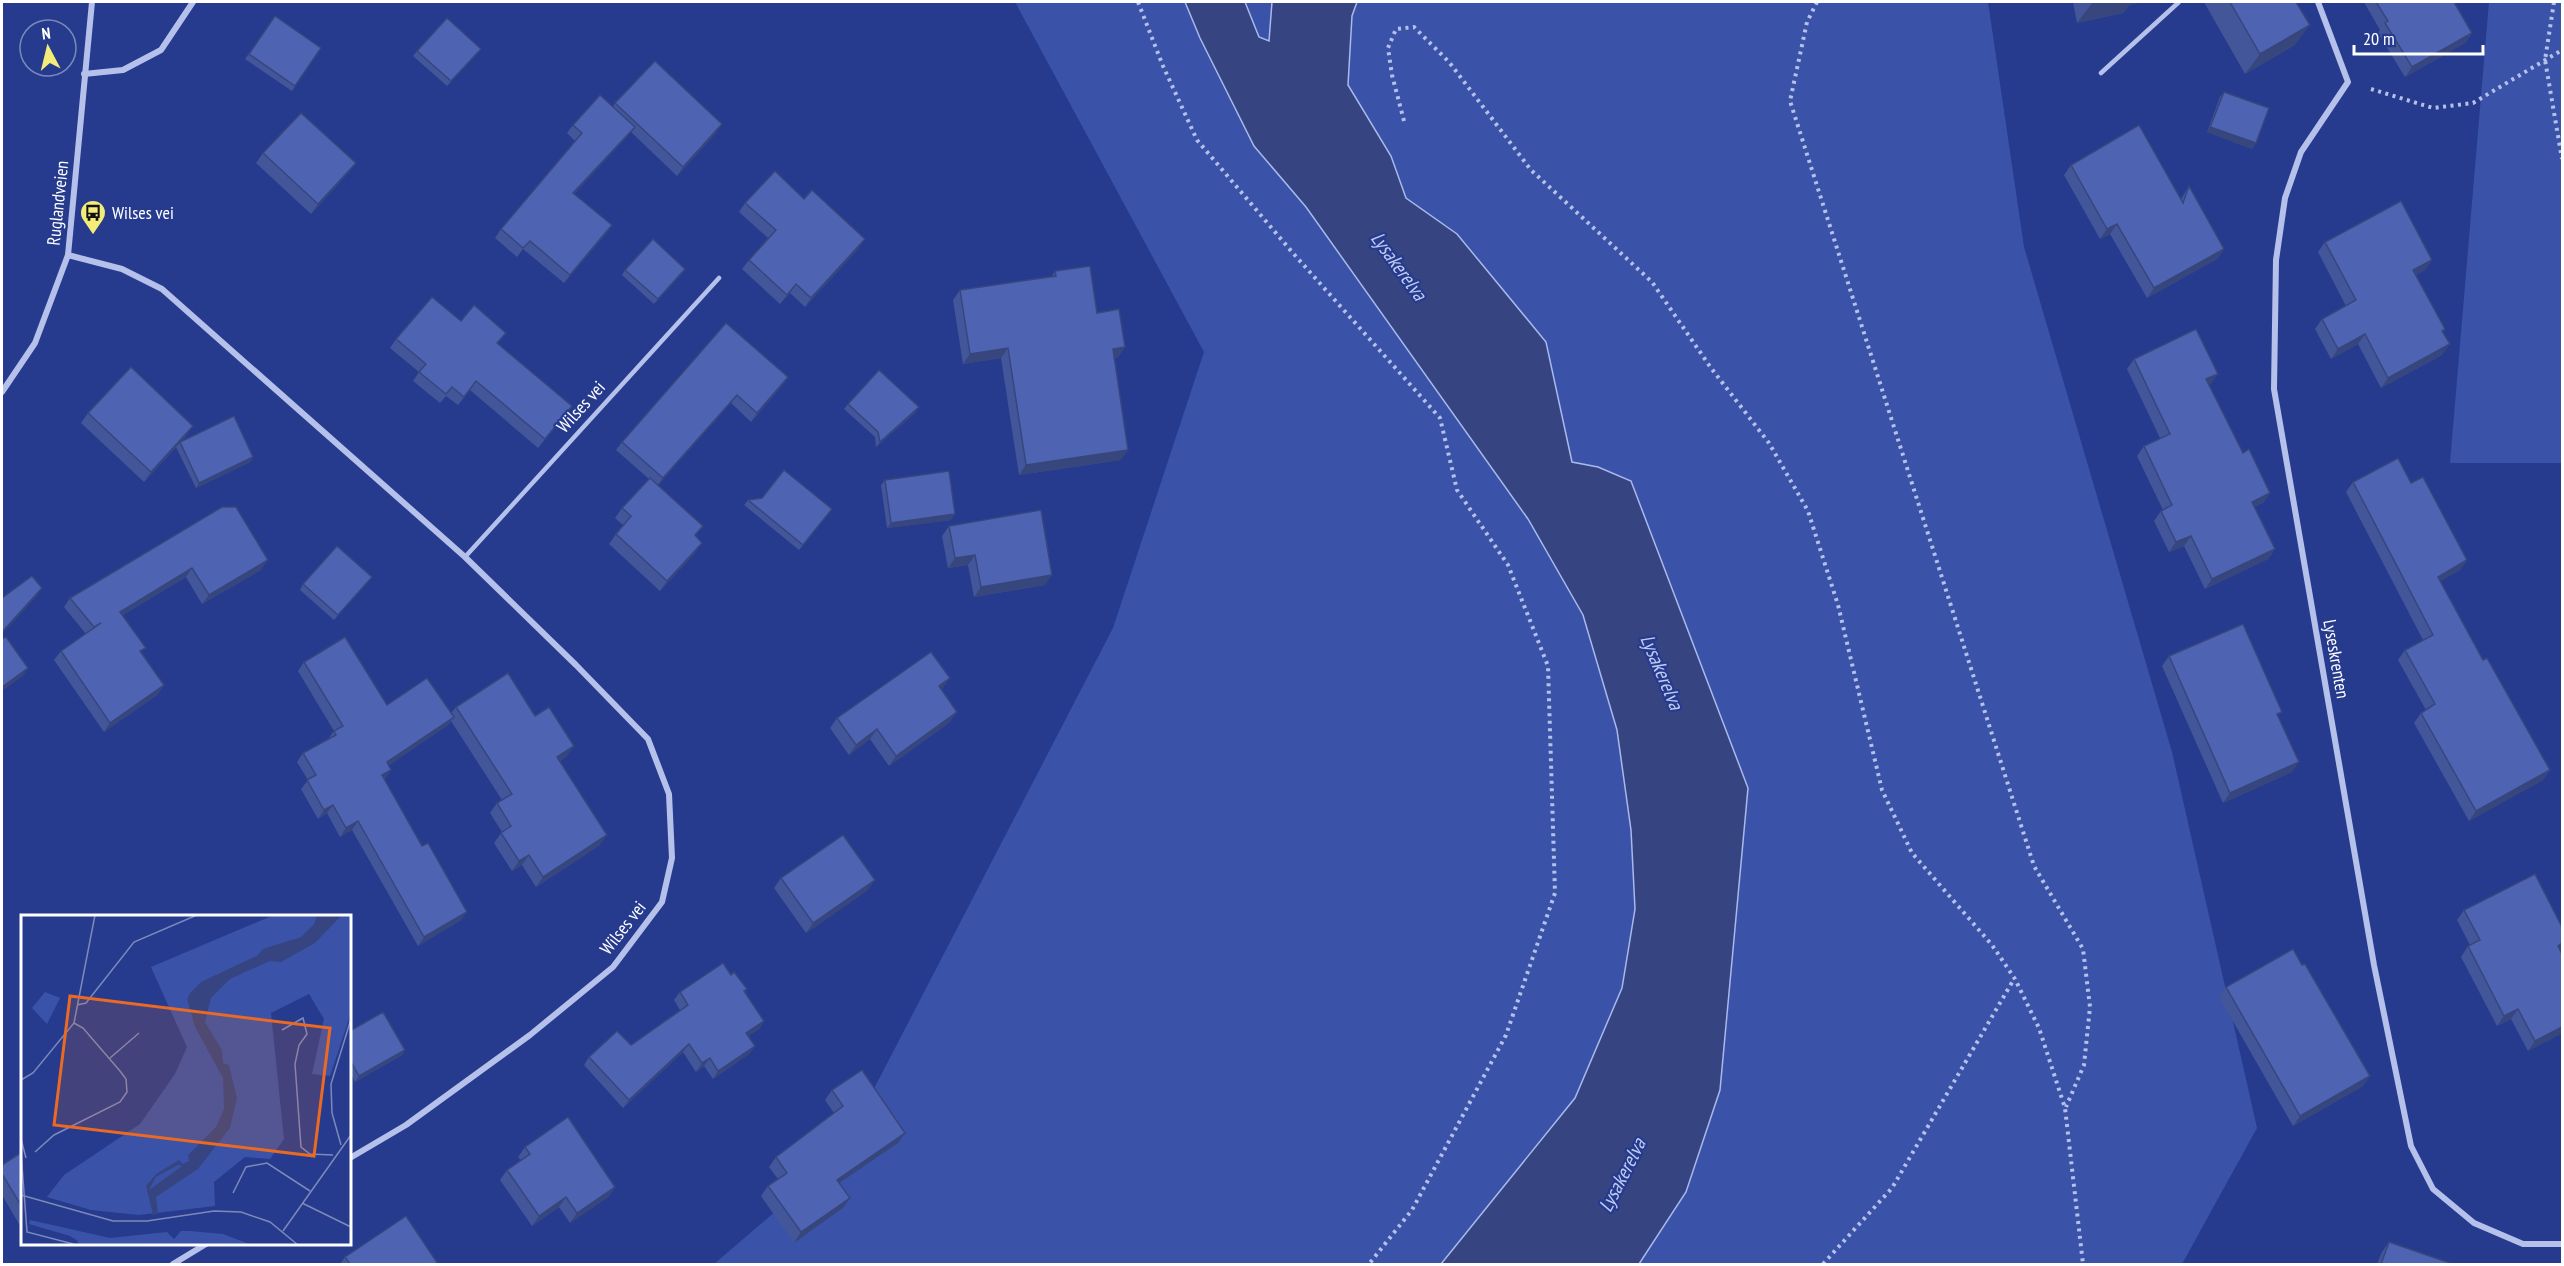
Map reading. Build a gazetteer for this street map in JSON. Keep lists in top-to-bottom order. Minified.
{"streets":{"street":["Ruglandveien","Wilses vei","Lyseskrenten"]},"crossings":[["Ruglandveien","Wilses vei"]],"water":["Lysakerelva"],"places":{"bus stop":["Wilses vei"]},"scale_bar":"20 m","north":"top"}
